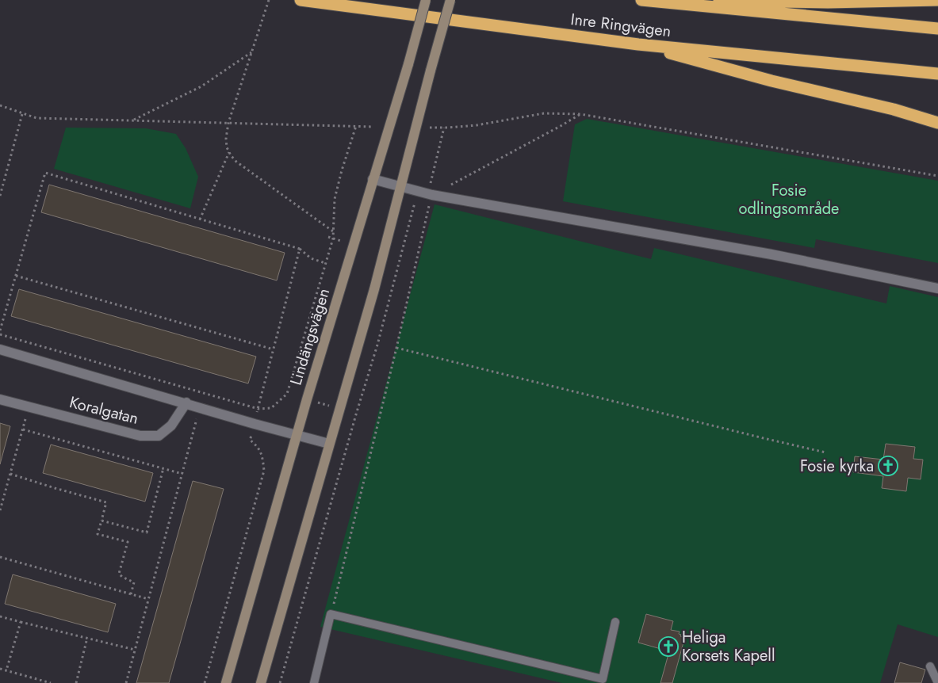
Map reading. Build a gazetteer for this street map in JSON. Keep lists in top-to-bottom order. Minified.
{"streets":{"highway":["Inre Ringvägen"],"street":["Lindängsvägen","Koralgatan"]},"crossings":[["Lindängsvägen","Koralgatan"]],"parks":["Fosie odlingsområde"],"places":{"church":["Fosie kyrka","Heliga Korsets Kapell"]}}
